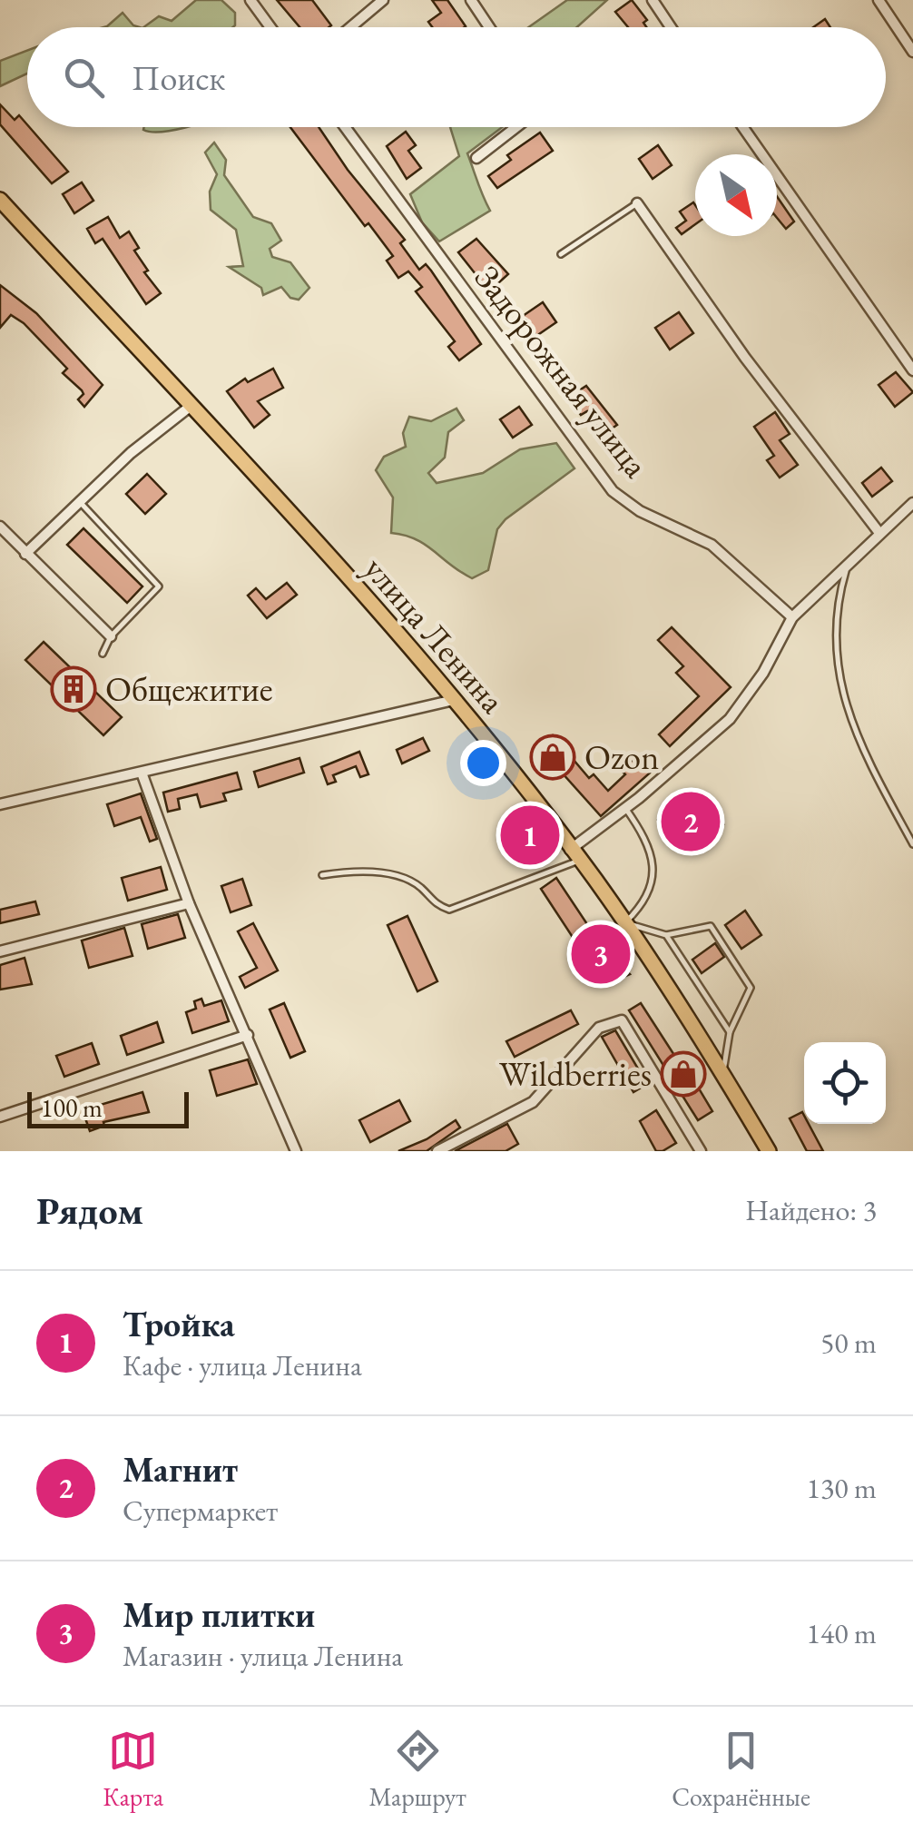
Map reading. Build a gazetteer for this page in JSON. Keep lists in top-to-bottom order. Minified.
{"streets":{"main road":["улица Ленина"],"street":["Задорожная улица"]},"places":{"building":["Общежитие"],"shop":["Ozon","Wildberries"]},"scale_bar":"100 m","north":"bottom right","page":{"search":"Поиск","pins":["2","1","3"],"scale":"100 m","heading":["Рядом","Найдено: 3"],"list":[{"mark":"1","name":"Тройка","note":"Кафе · улица Ленина","value":"50 m"},{"mark":"2","name":"Магнит","note":"Супермаркет","value":"130 m"},{"mark":"3","name":"Мир плитки","note":"Магазин · улица Ленина","value":"140 m"}],"nav":["Карта","Маршрут","Сохранённые"]}}
